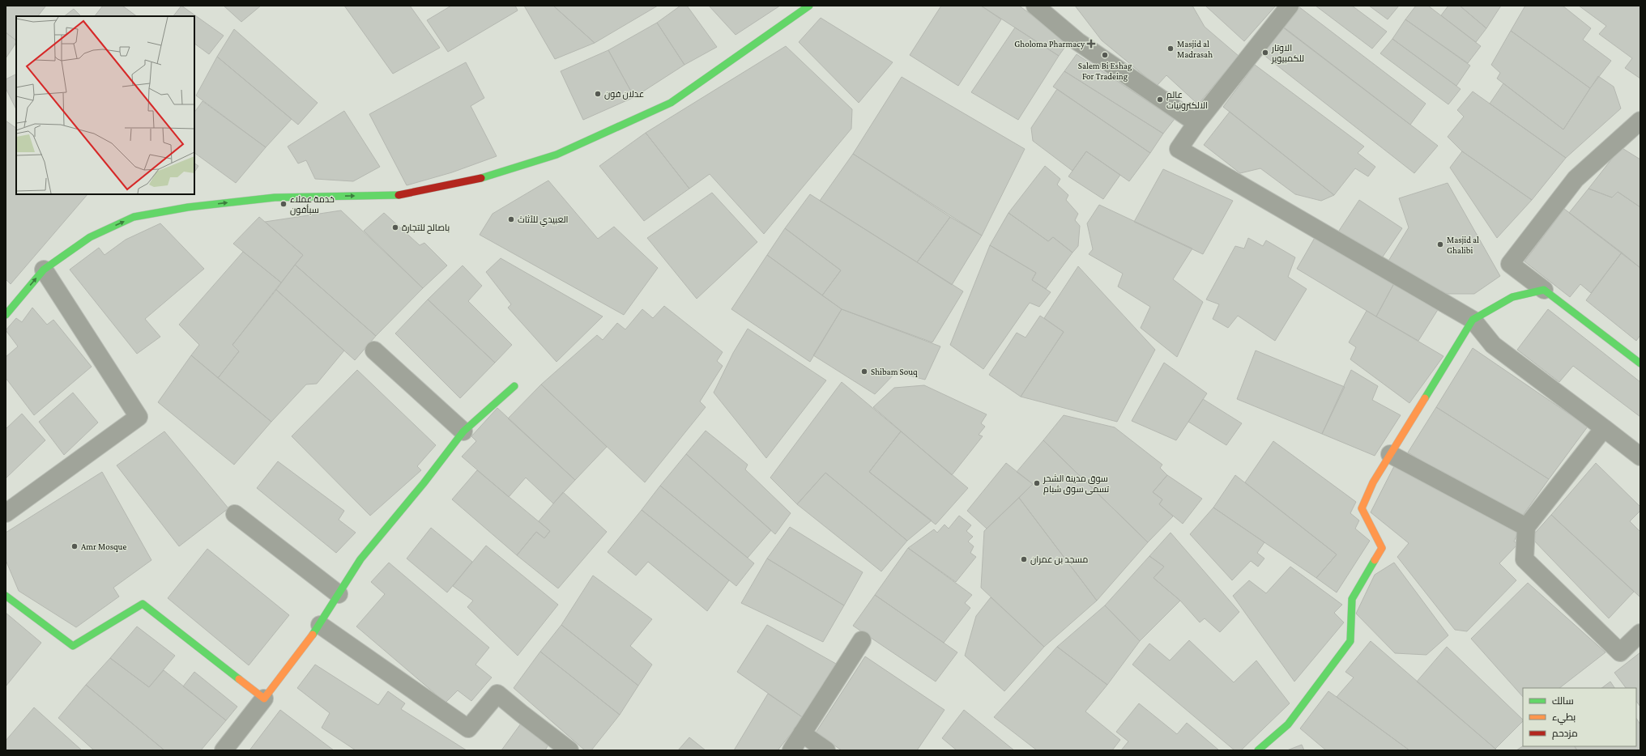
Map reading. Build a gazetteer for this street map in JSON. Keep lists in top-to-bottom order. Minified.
{"places":{"health":["Gholoma Pharmacy"],"other":["Masjid al Madrasah","الاوتار للكمبيوير","Salem Bi Eshag For Tradeing","عدلان فون","عالم الالكترونيات","خدمة عملاء سبأفون","العبيدي للأثاث","باصالح للتجارة","Masjid al Ghalibi","Shibam Souq","سوق مدينة الشحر تسمى سوق شبام","Amr Mosque","مسجد بن عمران"]},"legend":["سالك","بطيء","مزدحم"]}
